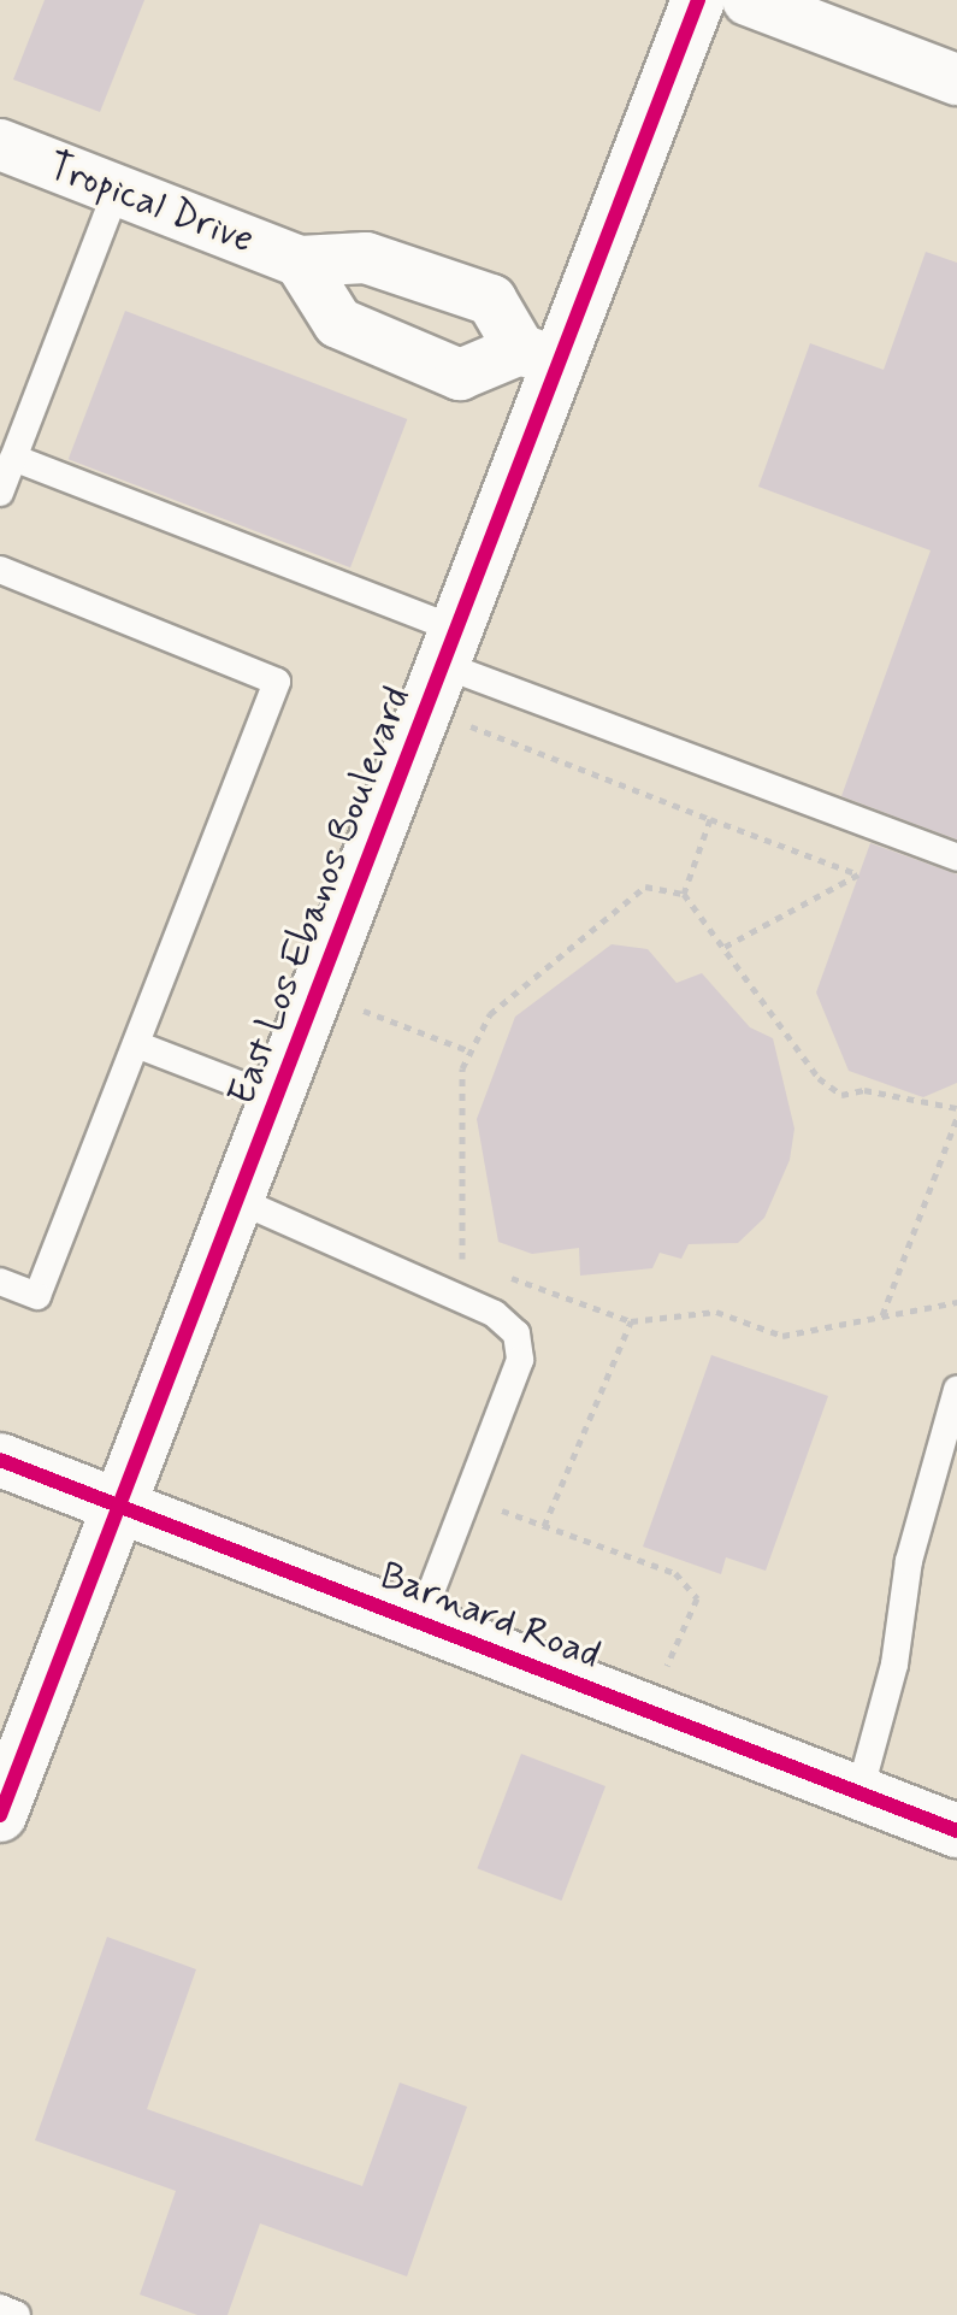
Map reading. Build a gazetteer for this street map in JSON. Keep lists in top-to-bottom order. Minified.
{"streets":{"street":["Tropical Drive","East Los Ebanos Boulevard","Barnard Road"]},"crossings":[["Tropical Drive","East Los Ebanos Boulevard"],["East Los Ebanos Boulevard","Barnard Road"]]}
